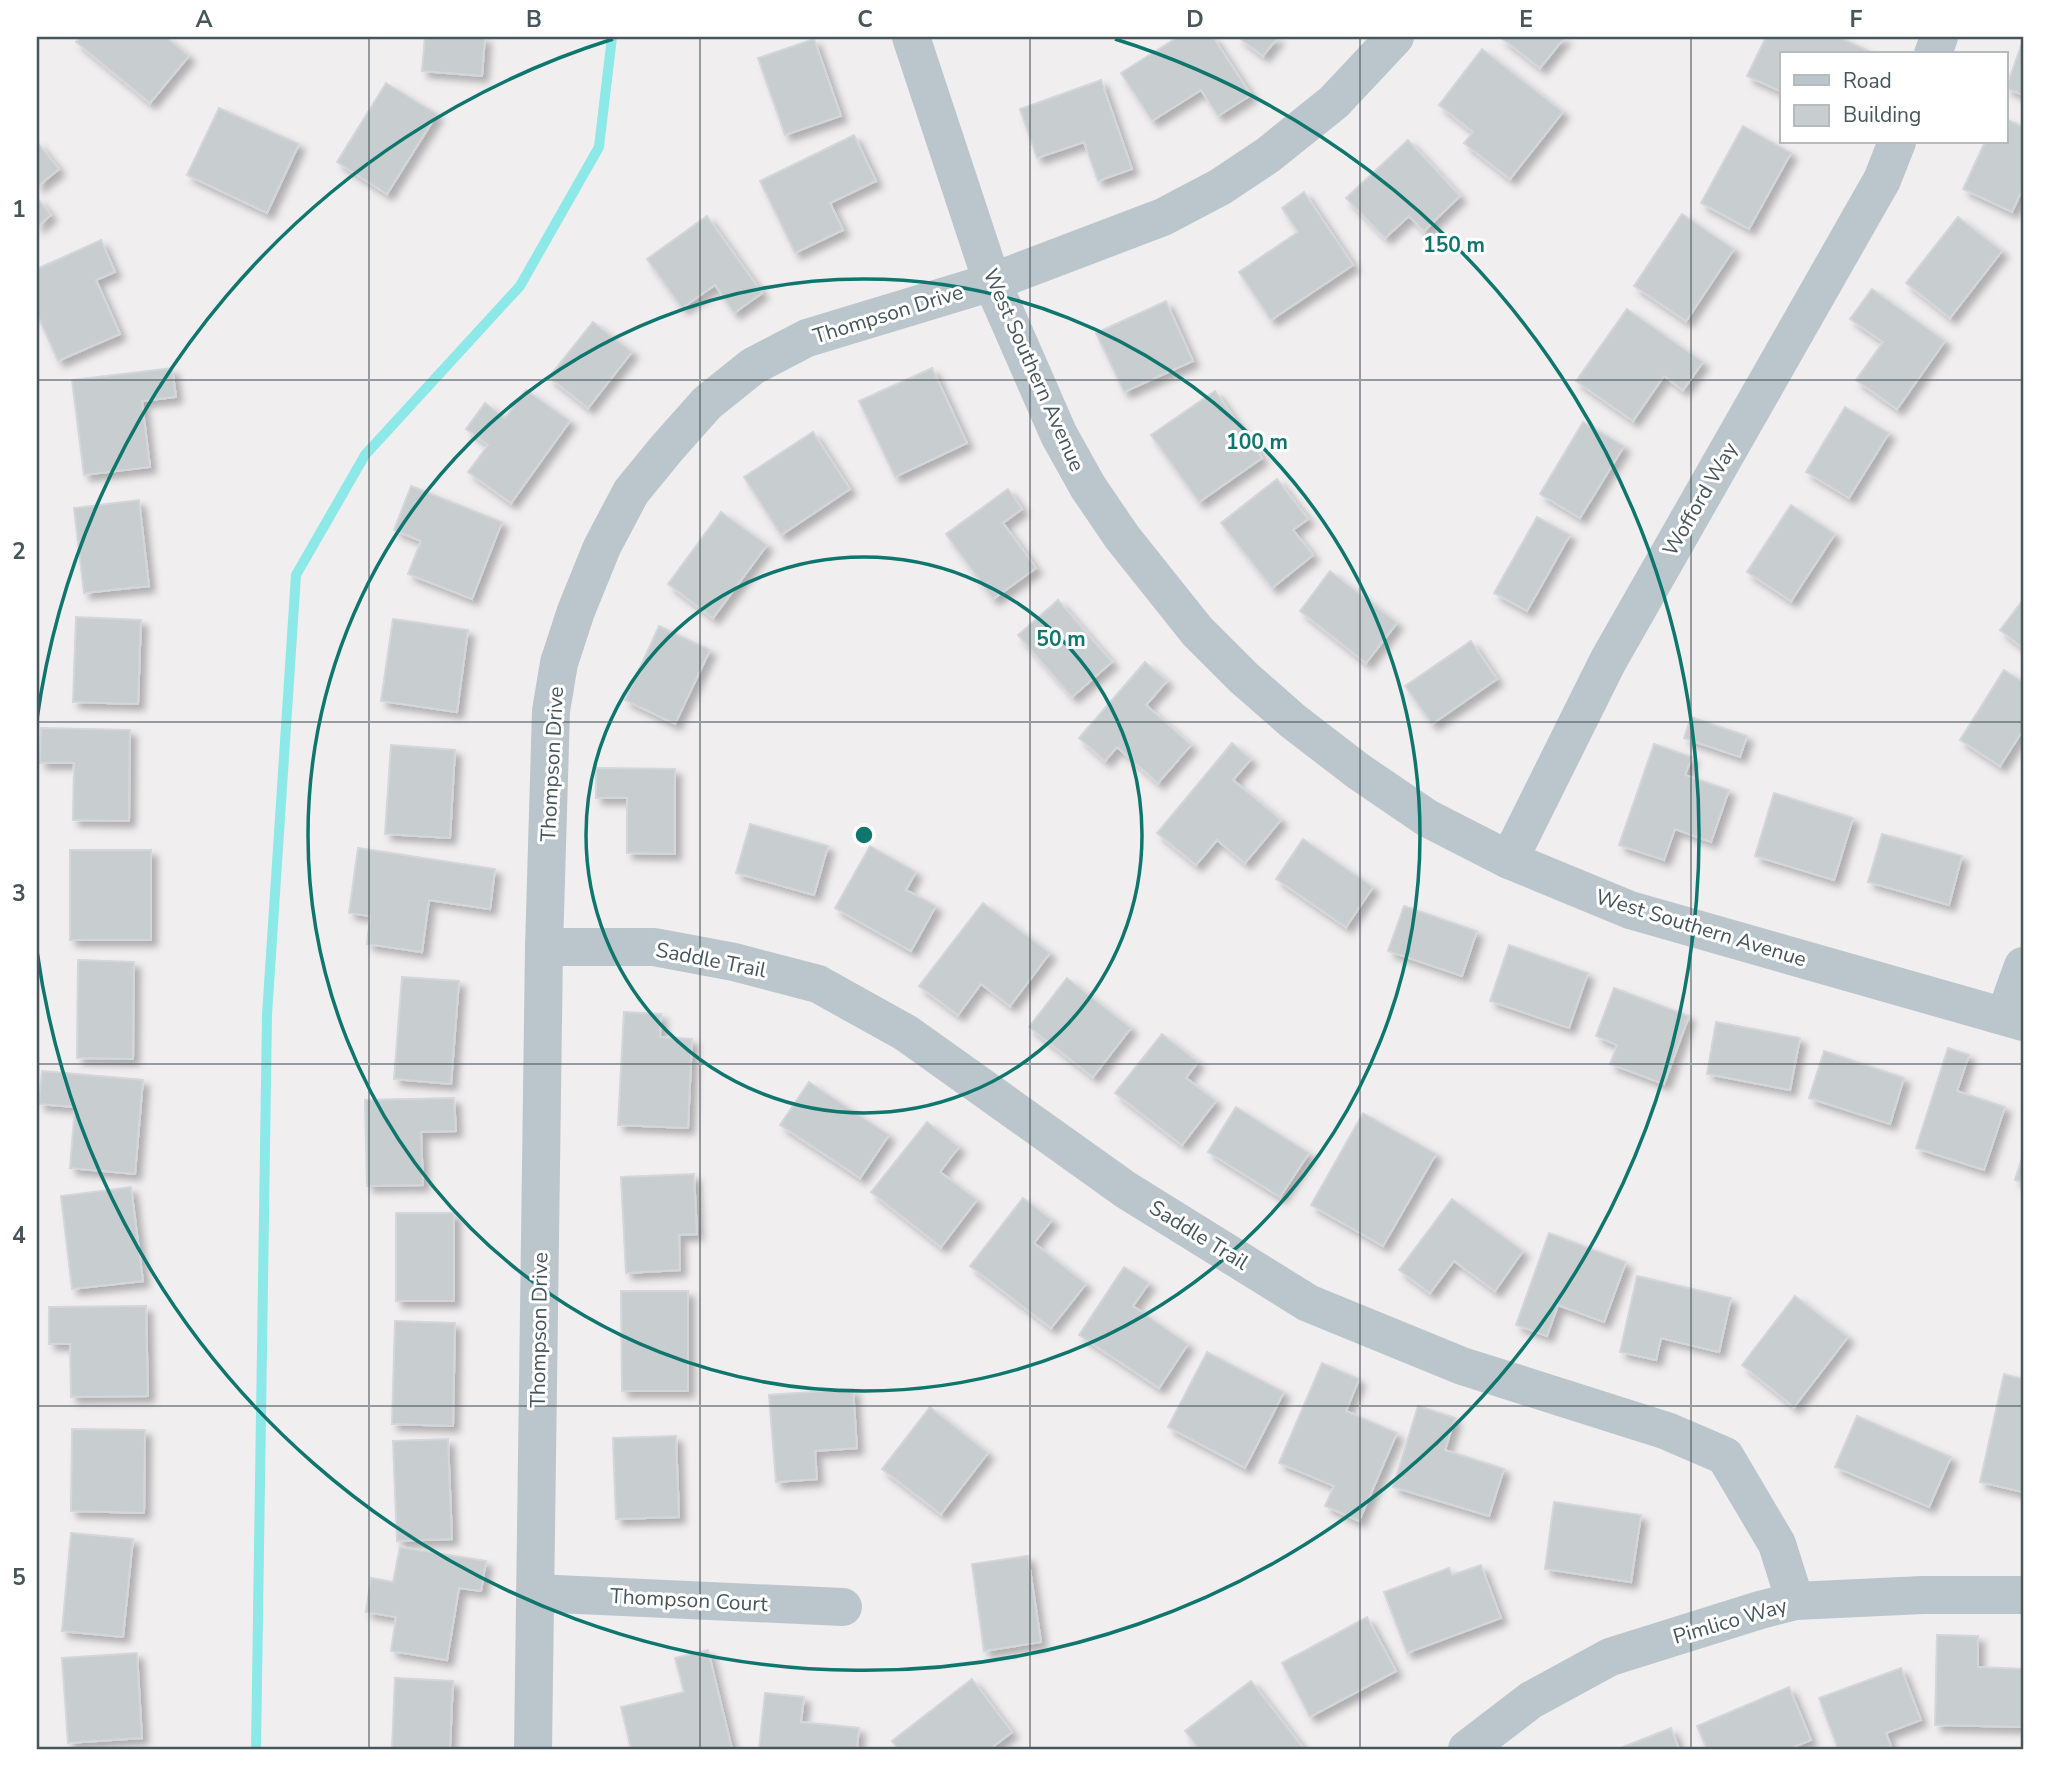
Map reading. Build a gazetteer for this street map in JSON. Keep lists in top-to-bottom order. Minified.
{"streets":{"street":["Thompson Drive","West Southern Avenue","Wofford Way","Saddle Trail","Thompson Court","Pimlico Way"]},"crossings":[["Thompson Drive","West Southern Avenue"],["Thompson Drive","Saddle Trail"],["Thompson Drive","Thompson Court"],["West Southern Avenue","Wofford Way"],["Saddle Trail","Pimlico Way"]],"legend":["Road","Building"],"grid":{"columns":["A","B","C","D","E","F"],"rows":["1","2","3","4","5"]},"rings":["150 m","100 m","50 m"]}
